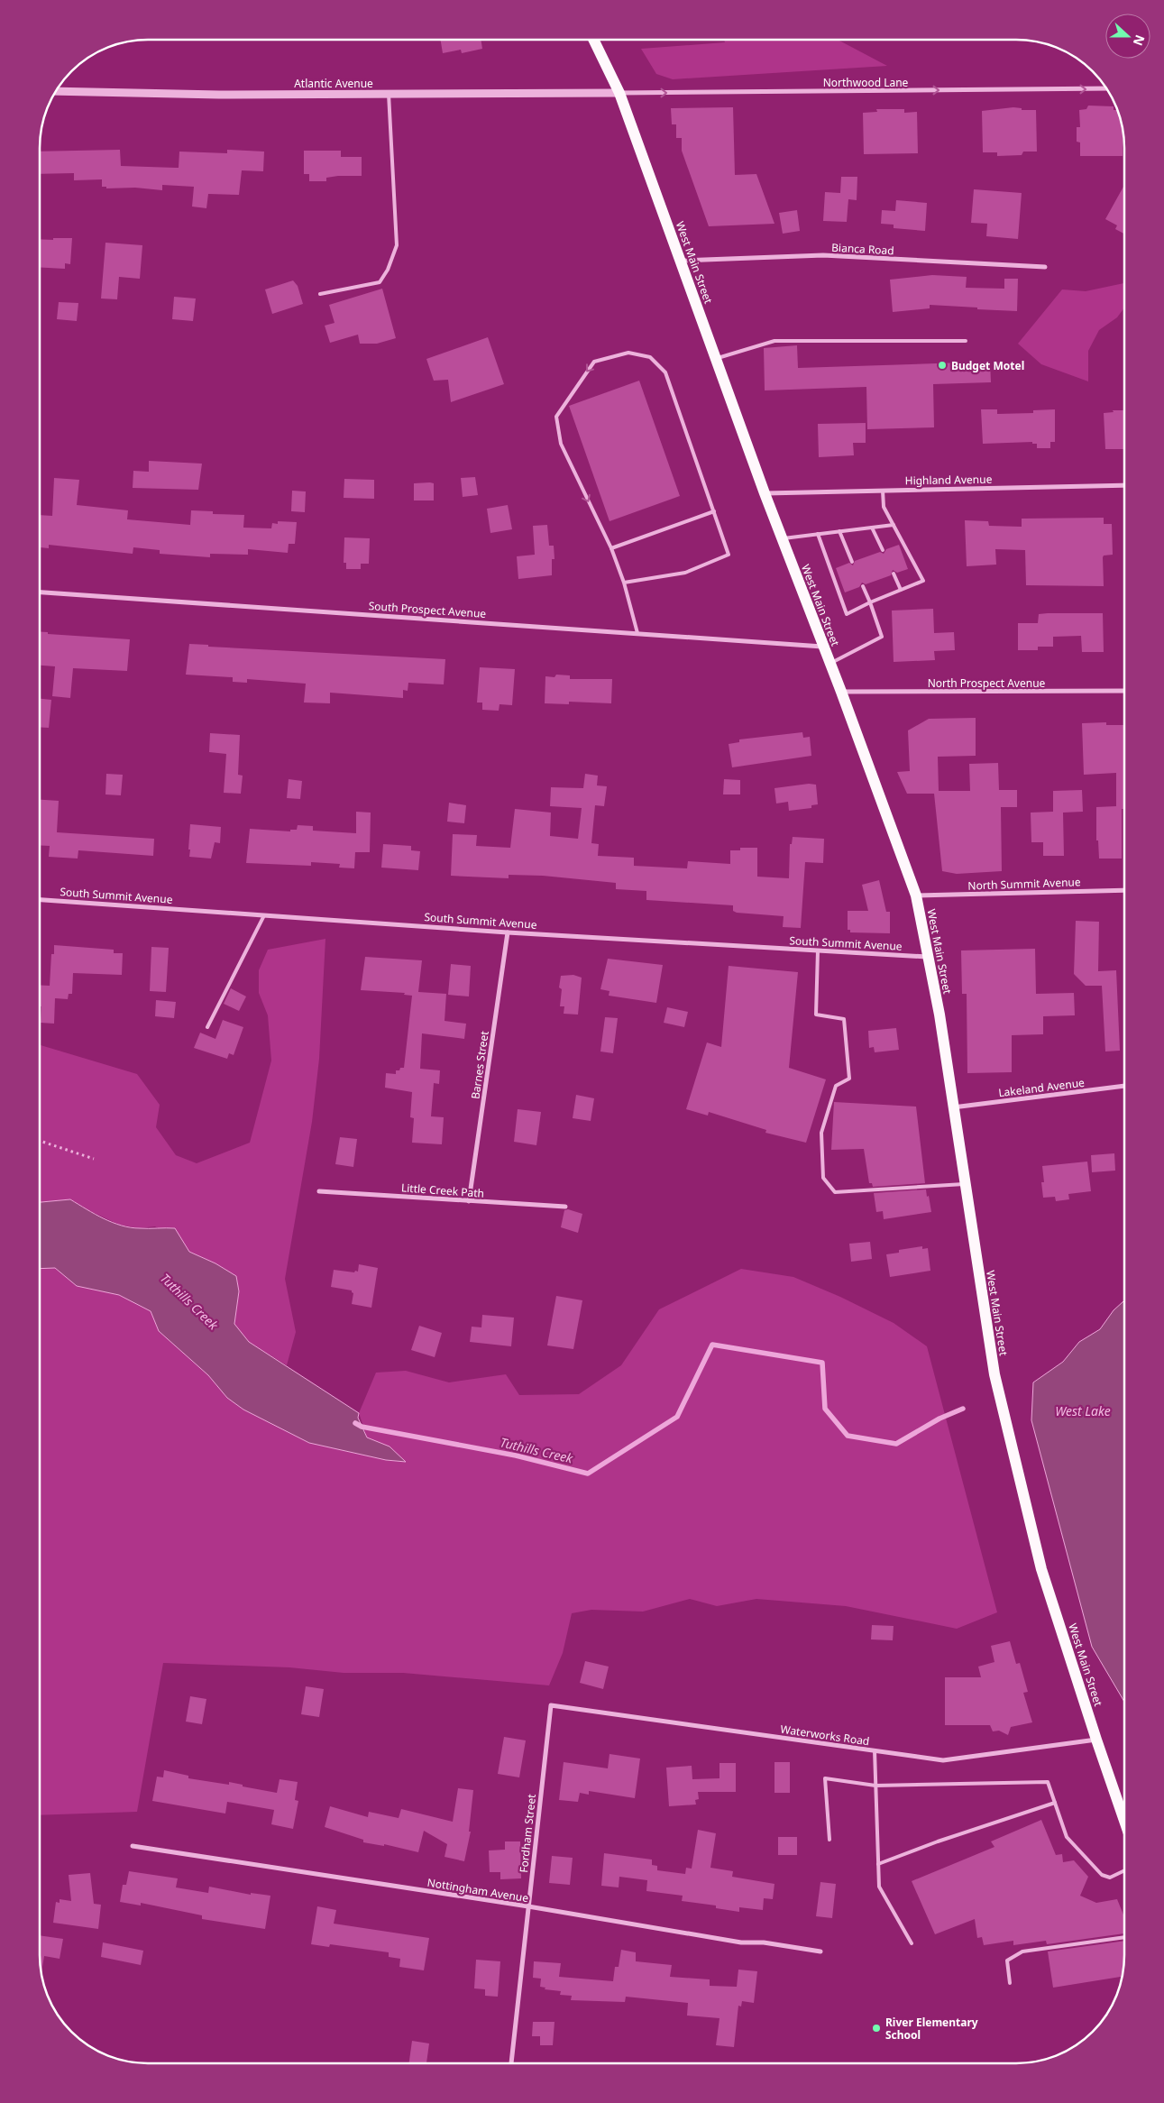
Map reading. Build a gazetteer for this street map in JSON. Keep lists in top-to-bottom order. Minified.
{"streets":{"main road":["West Main Street"],"street":["Northwood Lane","Atlantic Avenue","Bianca Road","Highland Avenue","South Prospect Avenue","North Prospect Avenue","North Summit Avenue","South Summit Avenue","Barnes Street","Lakeland Avenue","Little Creek Path","Waterworks Road","Fordham Street","Nottingham Avenue"]},"crossings":[["Northwood Lane","Atlantic Avenue"],["Northwood Lane","West Main Street"],["Atlantic Avenue","West Main Street"],["Bianca Road","West Main Street"],["West Main Street","Highland Avenue"],["West Main Street","South Prospect Avenue"],["West Main Street","North Prospect Avenue"],["West Main Street","North Summit Avenue"],["West Main Street","South Summit Avenue"],["West Main Street","Lakeland Avenue"],["West Main Street","Waterworks Road"],["South Summit Avenue","Barnes Street"],["Barnes Street","Little Creek Path"],["Waterworks Road","Fordham Street"],["Fordham Street","Nottingham Avenue"]],"one_way":["Northwood Lane"],"water":["Tuthills Creek","West Lake"],"places":["Budget Motel","River Elementary School"],"north":"right"}
